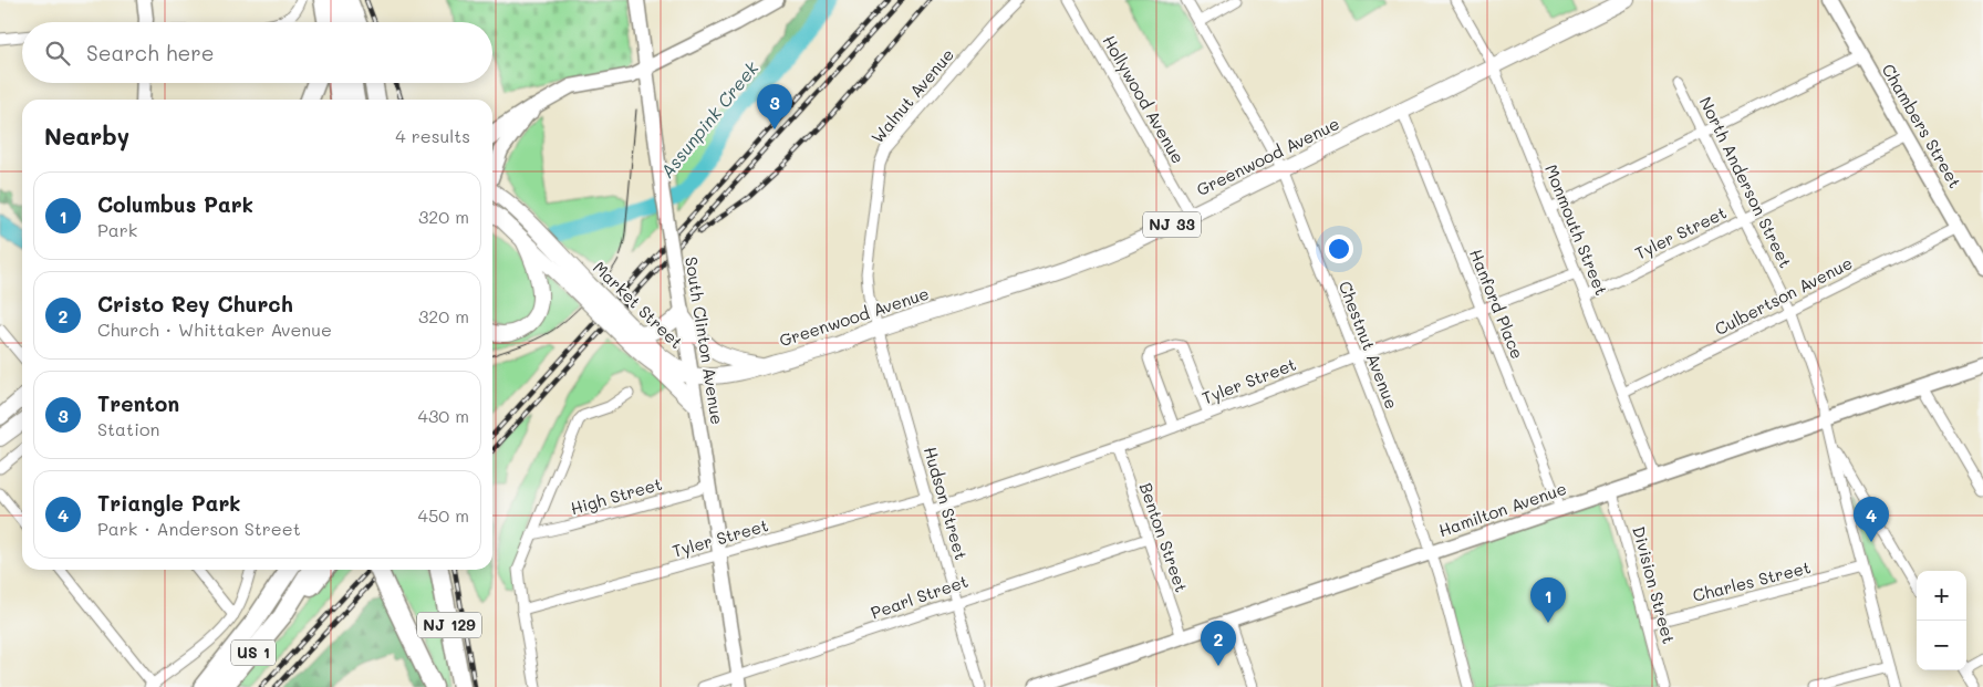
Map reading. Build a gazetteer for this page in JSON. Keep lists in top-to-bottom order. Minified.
{"streets":{"highway":["NJ 129","US 1"],"main road":["Greenwood Avenue","NJ 33","Market Street"],"street":["Walnut Avenue","Hollywood Avenue","Chambers Street","North Anderson Street","Monmouth Street","Tyler Street","Culbertson Avenue","Hanford Place","South Clinton Avenue","Chestnut Avenue","High Street","Hudson Street","Hamilton Avenue","Benton Street","Charles Street","Division Street","Pearl Street"]},"crossings":[["Walnut Avenue","Greenwood Avenue"],["Walnut Avenue","Hudson Street"],["Hollywood Avenue","Greenwood Avenue"],["Chambers Street","Tyler Street"],["Chambers Street","Culbertson Avenue"],["Greenwood Avenue","Monmouth Street"],["Greenwood Avenue","Hanford Place"],["Greenwood Avenue","Market Street"],["Greenwood Avenue","South Clinton Avenue"],["Greenwood Avenue","Chestnut Avenue"],["Greenwood Avenue","Hudson Street"],["North Anderson Street","Tyler Street"],["North Anderson Street","Culbertson Avenue"],["North Anderson Street","Hamilton Avenue"],["Monmouth Street","Tyler Street"],["Monmouth Street","Culbertson Avenue"],["Monmouth Street","Hamilton Avenue"],["Tyler Street","Hanford Place"],["Tyler Street","South Clinton Avenue"],["Tyler Street","Chestnut Avenue"],["Tyler Street","Hudson Street"],["Tyler Street","Benton Street"],["Hanford Place","Hamilton Avenue"],["Market Street","South Clinton Avenue"],["South Clinton Avenue","High Street"],["South Clinton Avenue","Pearl Street"],["Chestnut Avenue","Hamilton Avenue"],["Hudson Street","Pearl Street"],["Hamilton Avenue","Benton Street"],["Hamilton Avenue","Division Street"],["Benton Street","Pearl Street"],["Charles Street","Division Street"]],"water":["Assunpink Creek"],"page":{"search":"Search here","pins":["3","4","1","2"],"heading":["Nearby","4 results"],"list":[{"mark":"1","name":"Columbus Park","note":"Park","value":"320 m"},{"mark":"2","name":"Cristo Rey Church","note":"Church · Whittaker Avenue","value":"320 m"},{"mark":"3","name":"Trenton","note":"Station","value":"430 m"},{"mark":"4","name":"Triangle Park","note":"Park · Anderson Street","value":"450 m"}],"map_buttons":["+","−"]}}
